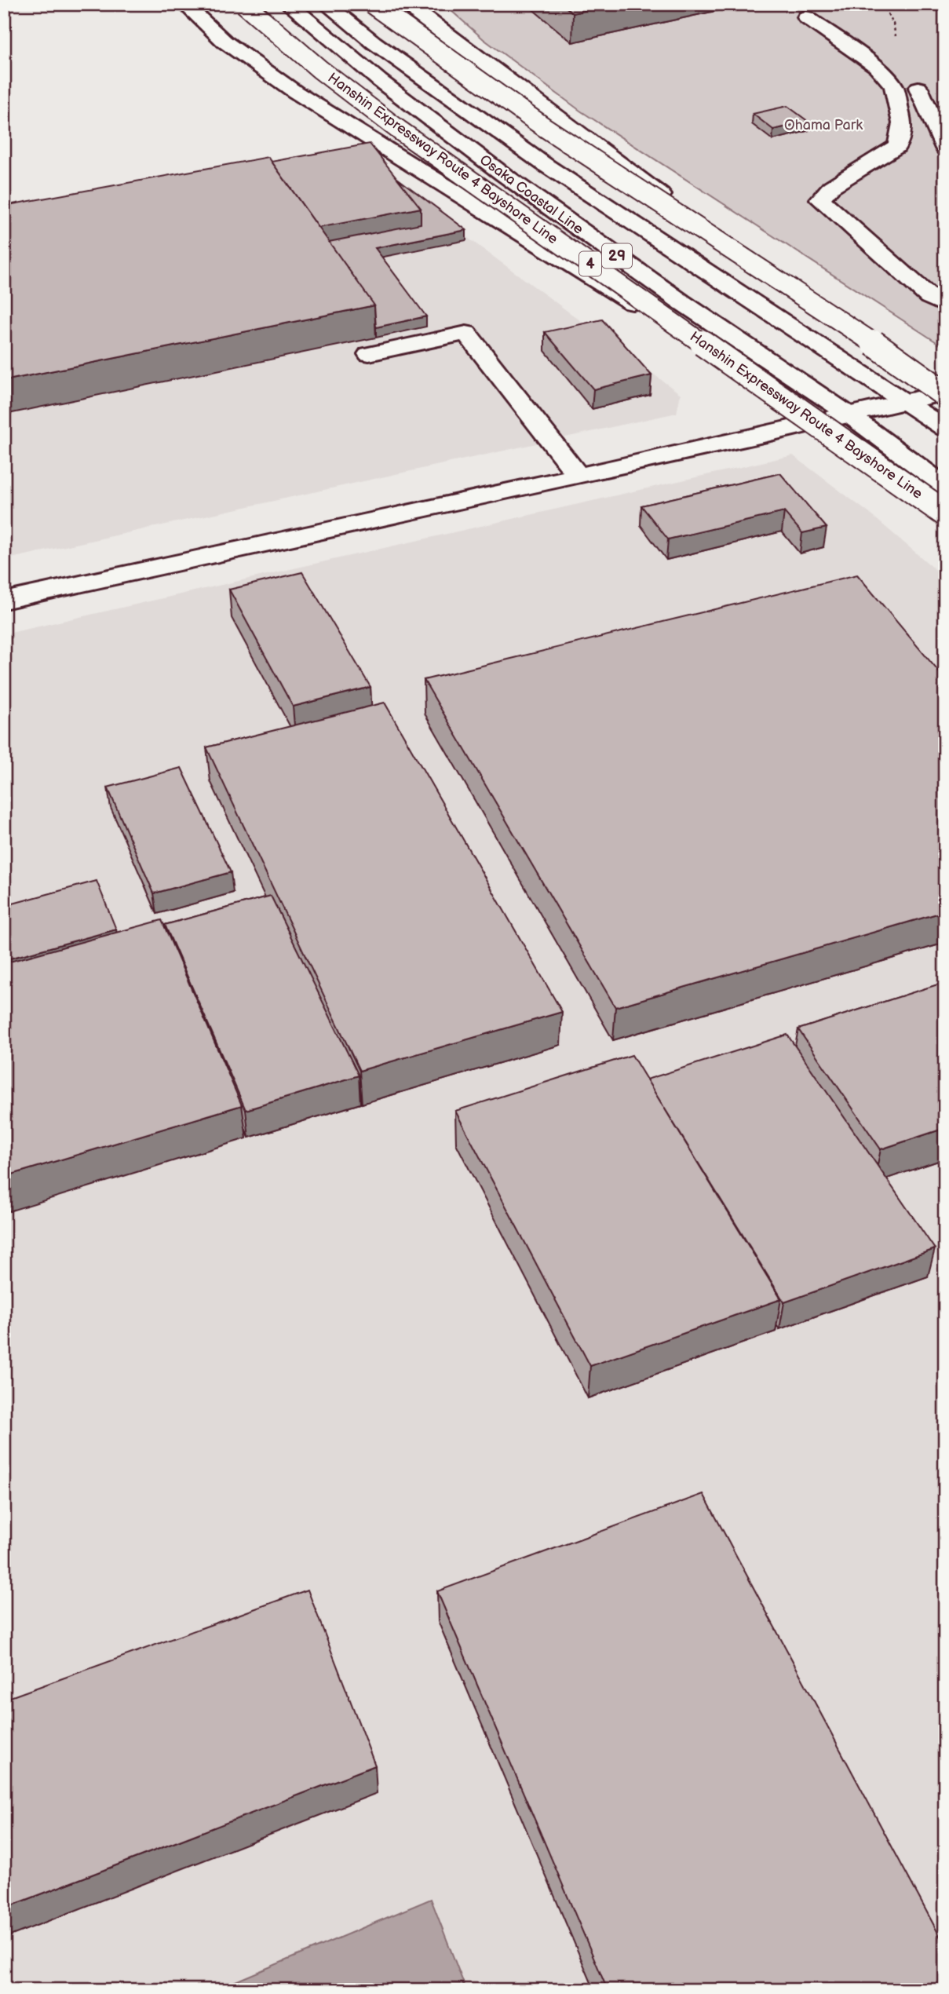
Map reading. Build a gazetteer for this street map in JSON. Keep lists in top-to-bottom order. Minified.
{"streets":{"main road":["Hanshin Expressway Route 4 Bayshore Line","Osaka Coastal Line","29","4"]},"parks":["Ohama Park"]}
